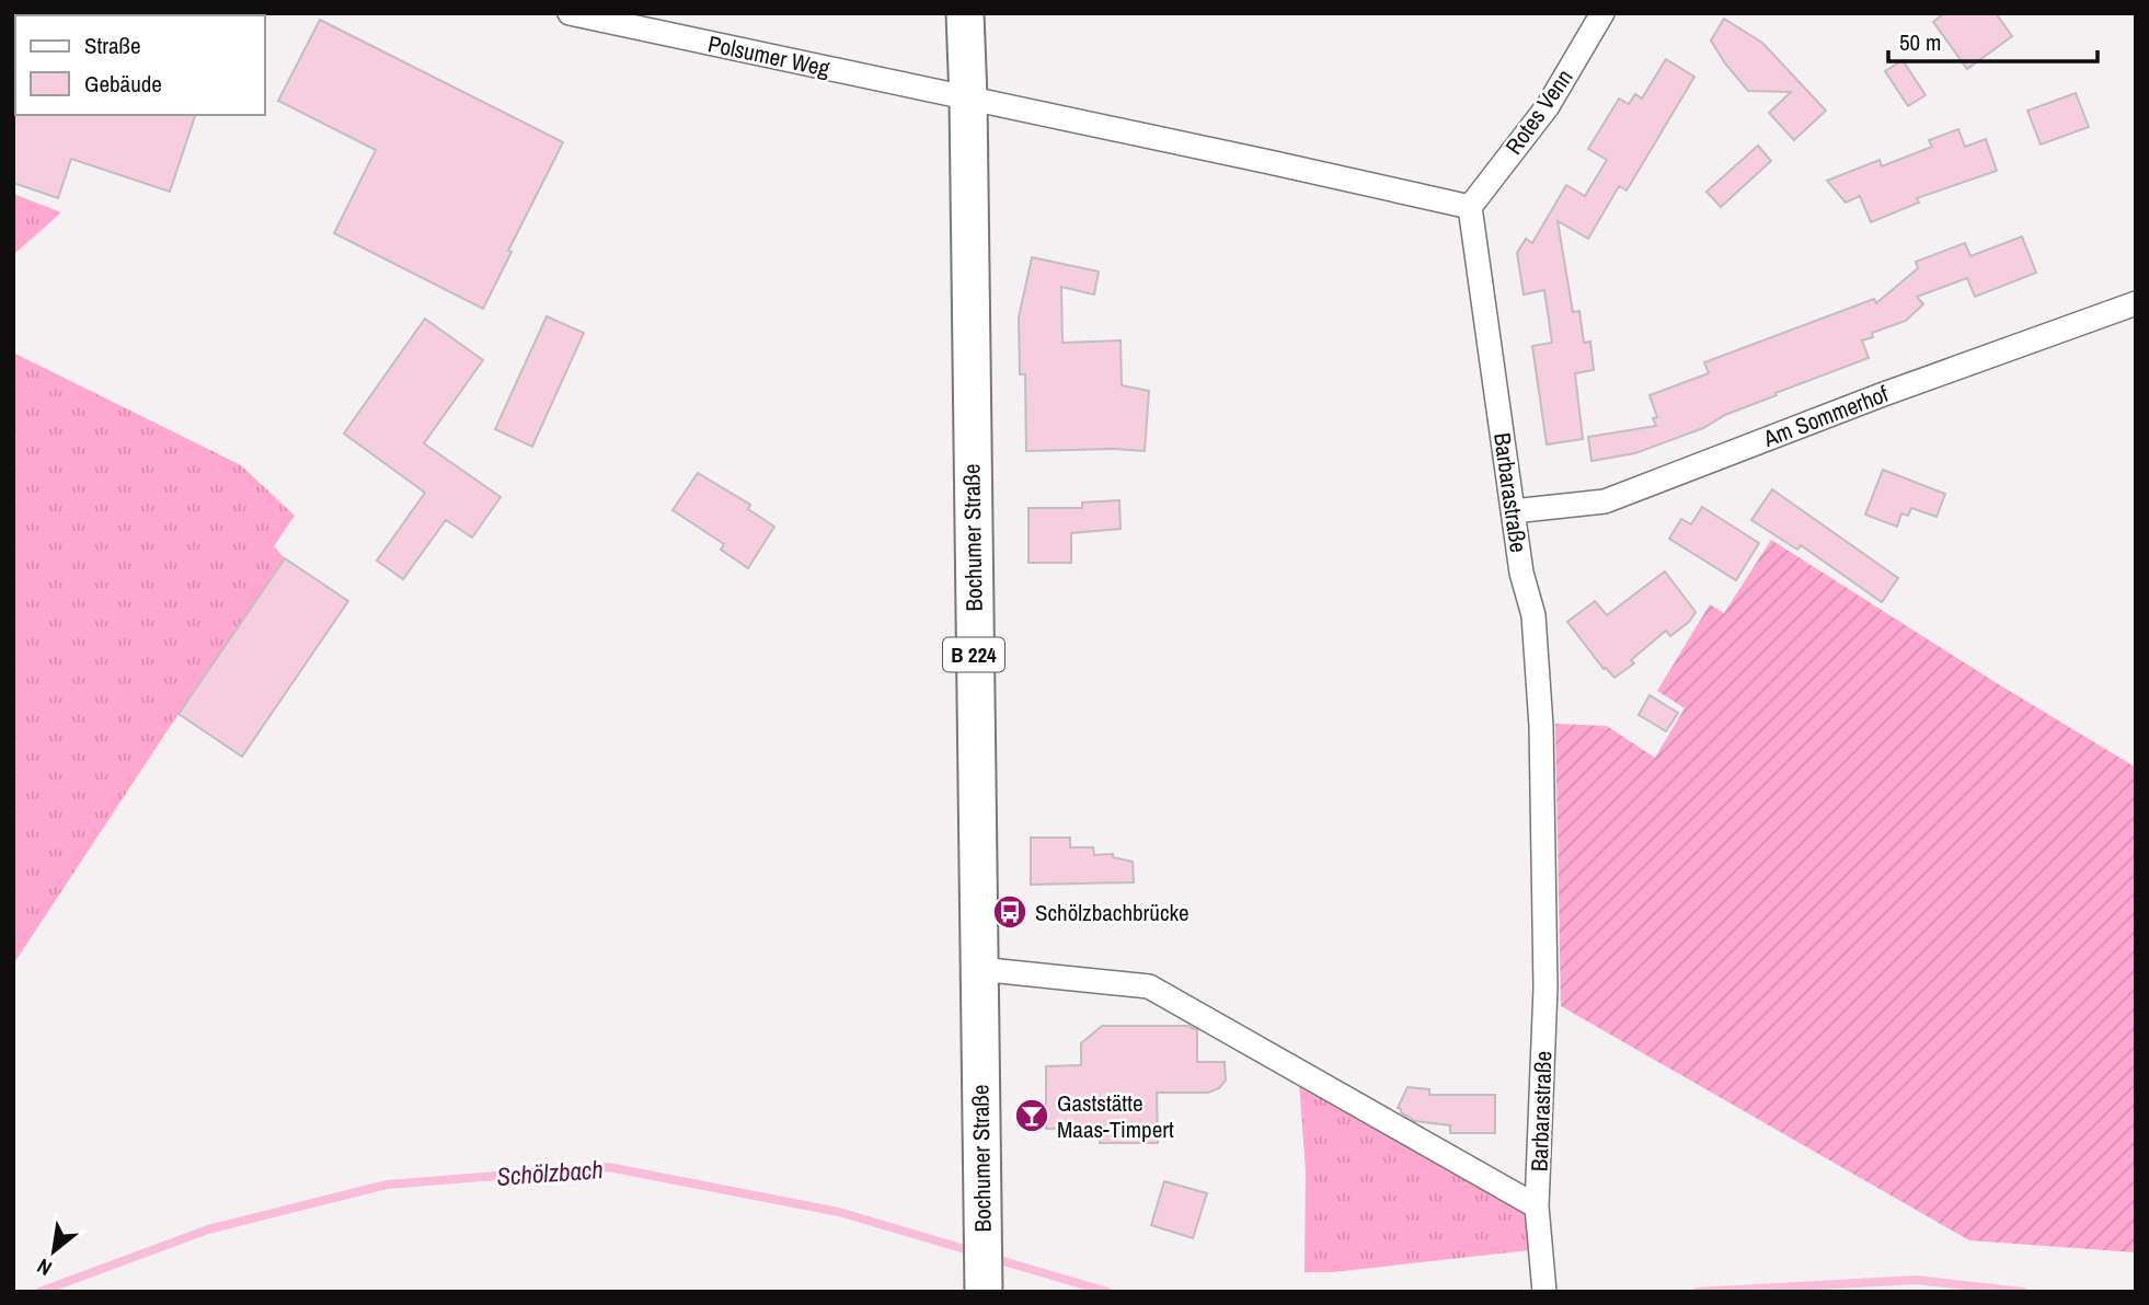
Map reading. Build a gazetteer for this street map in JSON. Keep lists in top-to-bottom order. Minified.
{"streets":{"main road":["Bochumer Straße","B 224"],"street":["Polsumer Weg","Rotes Venn","Am Sommerhof","Barbarastraße"]},"crossings":[["Polsumer Weg","Bochumer Straße"],["Rotes Venn","Barbarastraße"],["Am Sommerhof","Barbarastraße"]],"water":["Schölzbach"],"places":{"bus stop":["Schölzbachbrücke"],"bar":["Gaststätte Maas-Timpert"]},"legend":["Straße","Gebäude"],"scale_bar":"50 m","north":"bottom left"}
